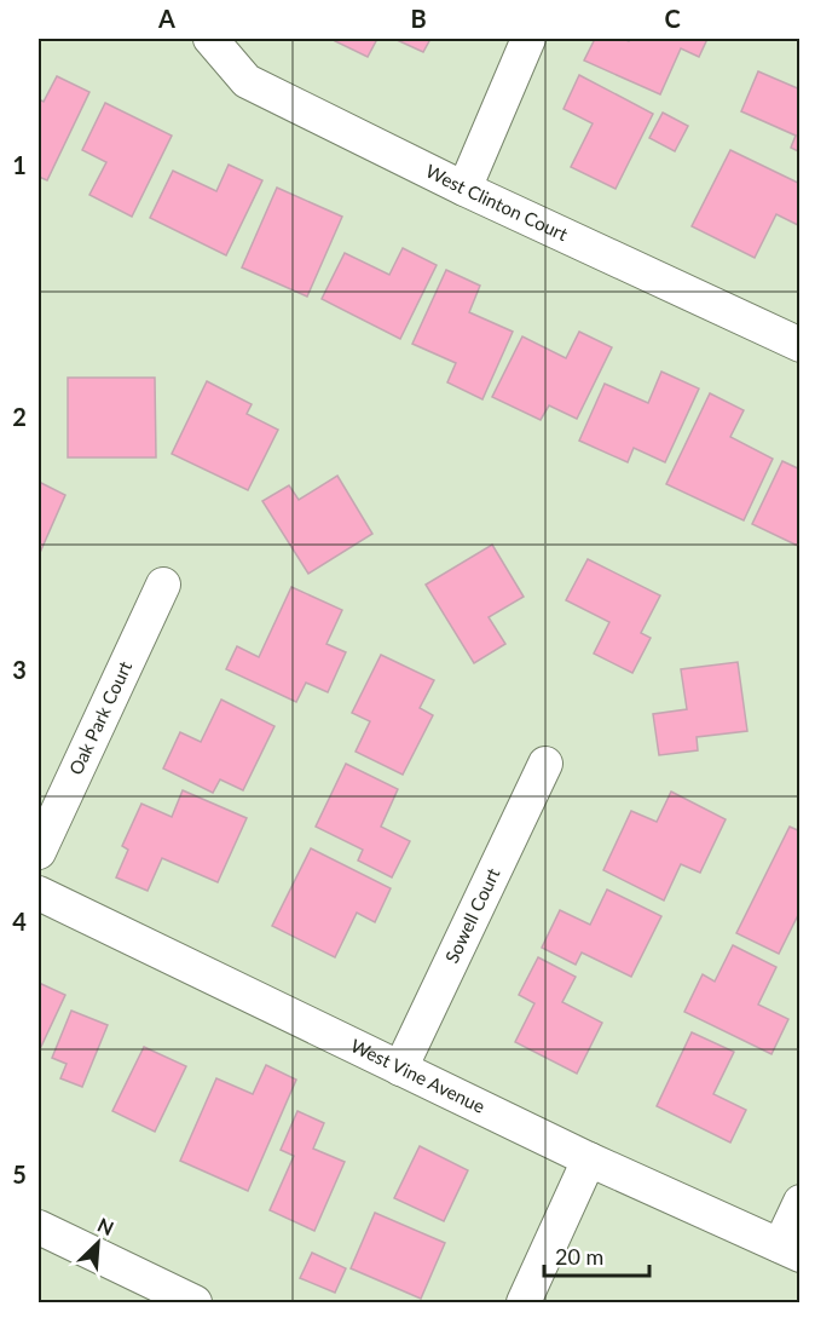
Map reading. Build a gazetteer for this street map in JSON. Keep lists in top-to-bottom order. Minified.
{"streets":{"street":["West Clinton Court","Oak Park Court","Sowell Court","West Vine Avenue"]},"crossings":[["Sowell Court","West Vine Avenue"]],"scale_bar":"20 m","north":"top right","grid":{"columns":["A","B","C"],"rows":["1","2","3","4","5"]}}
